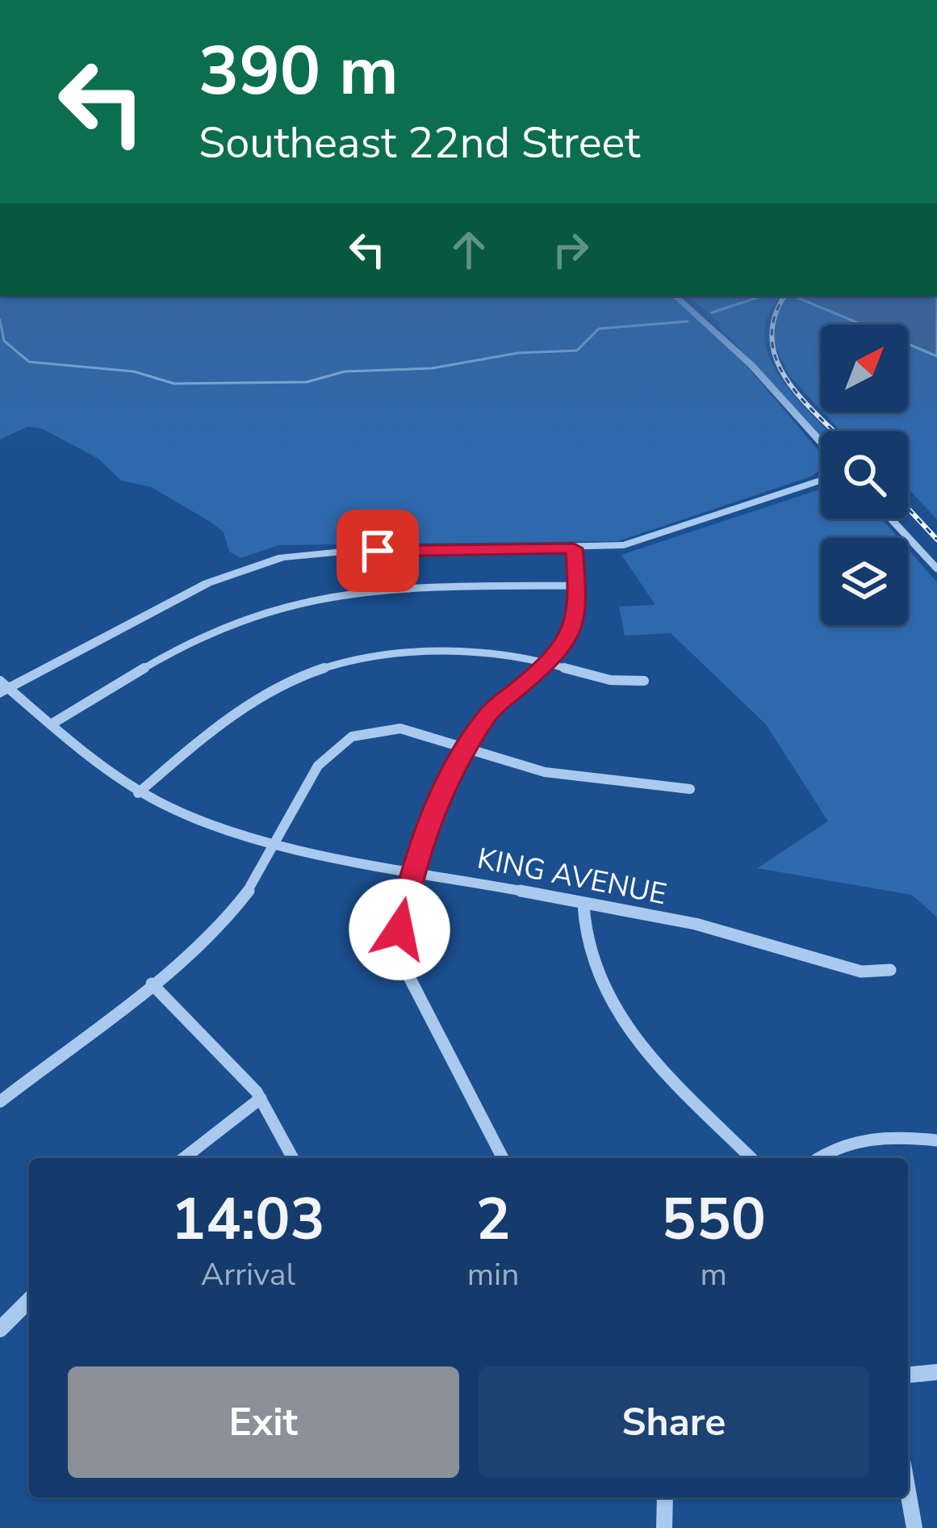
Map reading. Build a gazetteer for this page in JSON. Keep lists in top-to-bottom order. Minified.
{"streets":{"street":["KING AVENUE"]},"north":"top right","page":{"turn":["390 m","Southeast 22nd Street"],"eta":["14:03","Arrival","2","min","550","m"],"buttons":["Exit","Share"]}}
